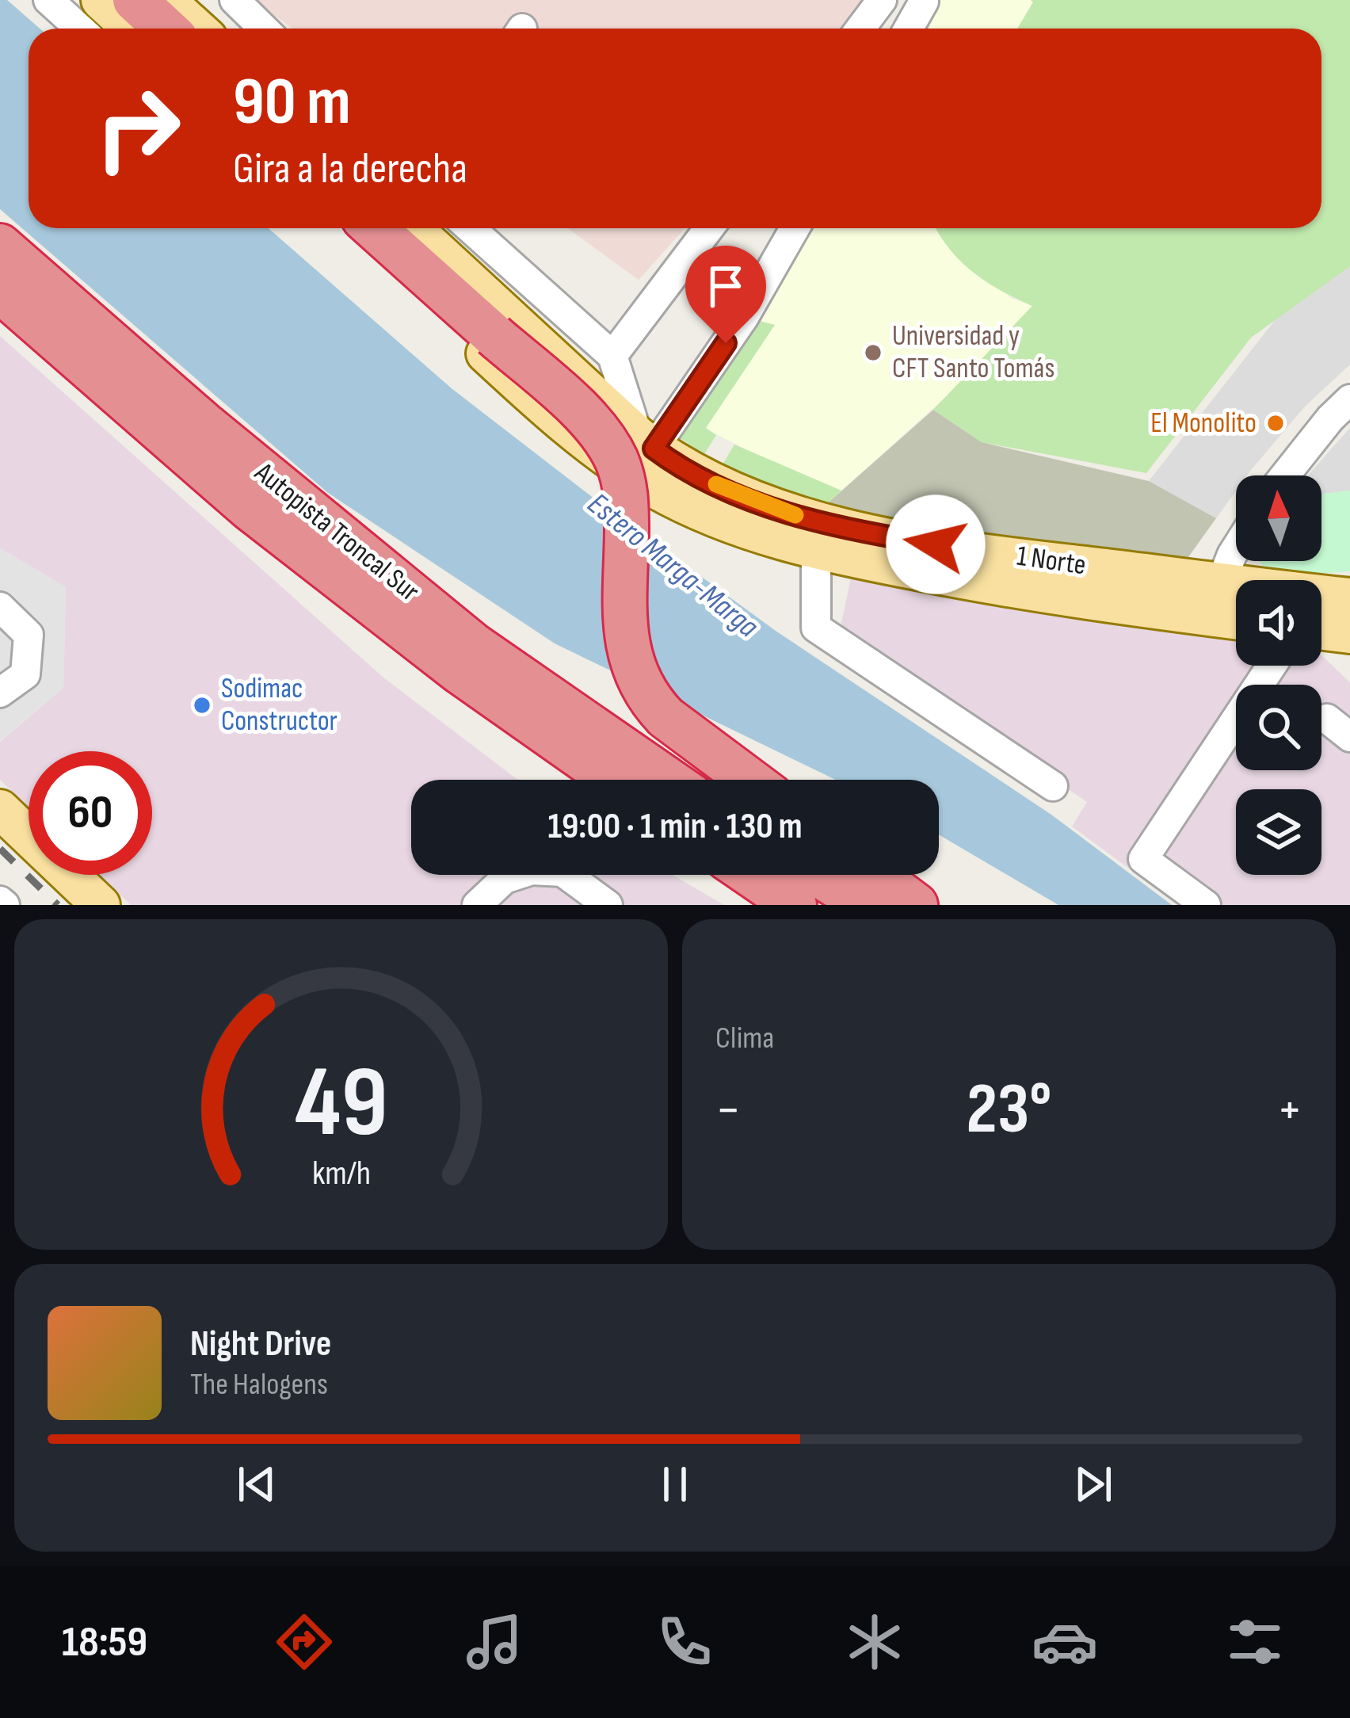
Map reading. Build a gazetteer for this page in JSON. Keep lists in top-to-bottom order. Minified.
{"streets":{"highway":["Autopista Troncal Sur"],"main road":["1 Norte"]},"water":["Estero Marga-Marga"],"places":["Universidad y CFT Santo Tomás","El Monolito","Sodimac Constructor"],"north":"top","page":{"turn":["90 m","Gira a la derecha"],"limit":"60","trip":"19:00 · 1 min · 130 m","tile":"Clima","heat":["−","23°","+"],"song":["Night Drive","The Halogens"],"tabs":"18:59","gauge":["49","km/h"]}}
